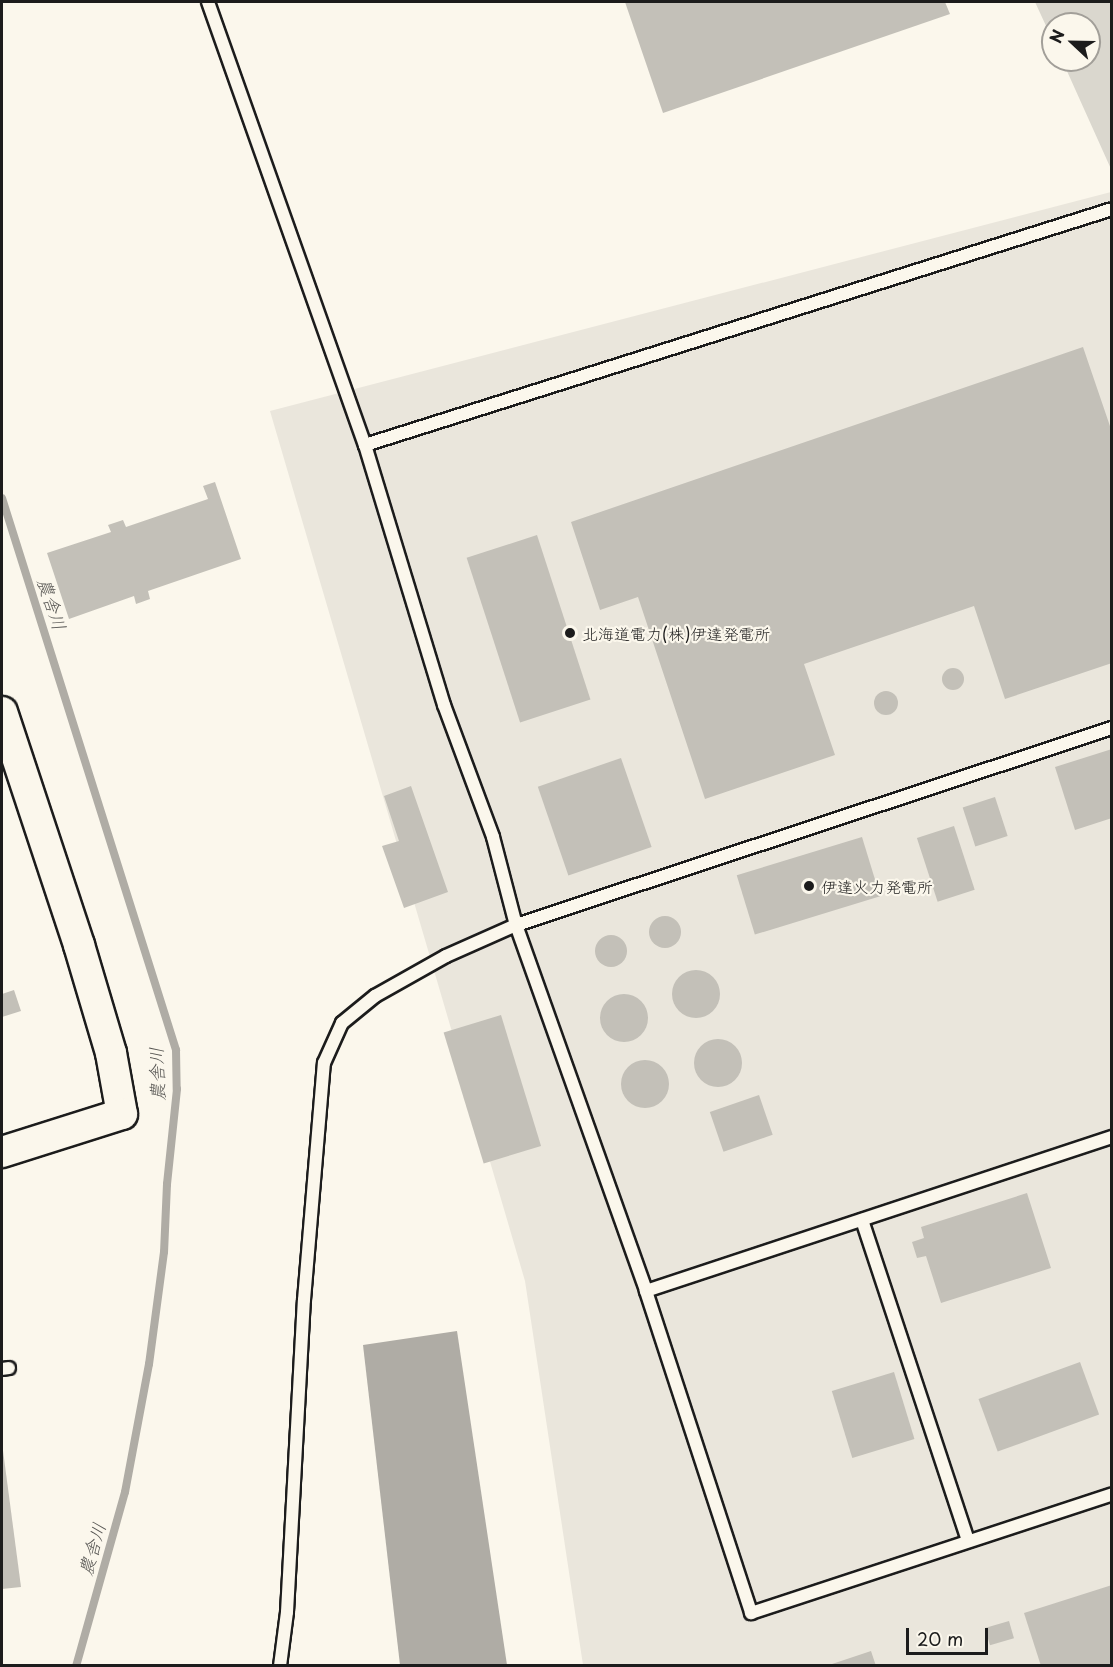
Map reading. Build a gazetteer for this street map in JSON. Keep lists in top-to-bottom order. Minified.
{"water":["農舎川"],"places":["北海道電力(株)伊達発電所","伊達火力発電所"],"scale_bar":"20 m","north":"left"}
